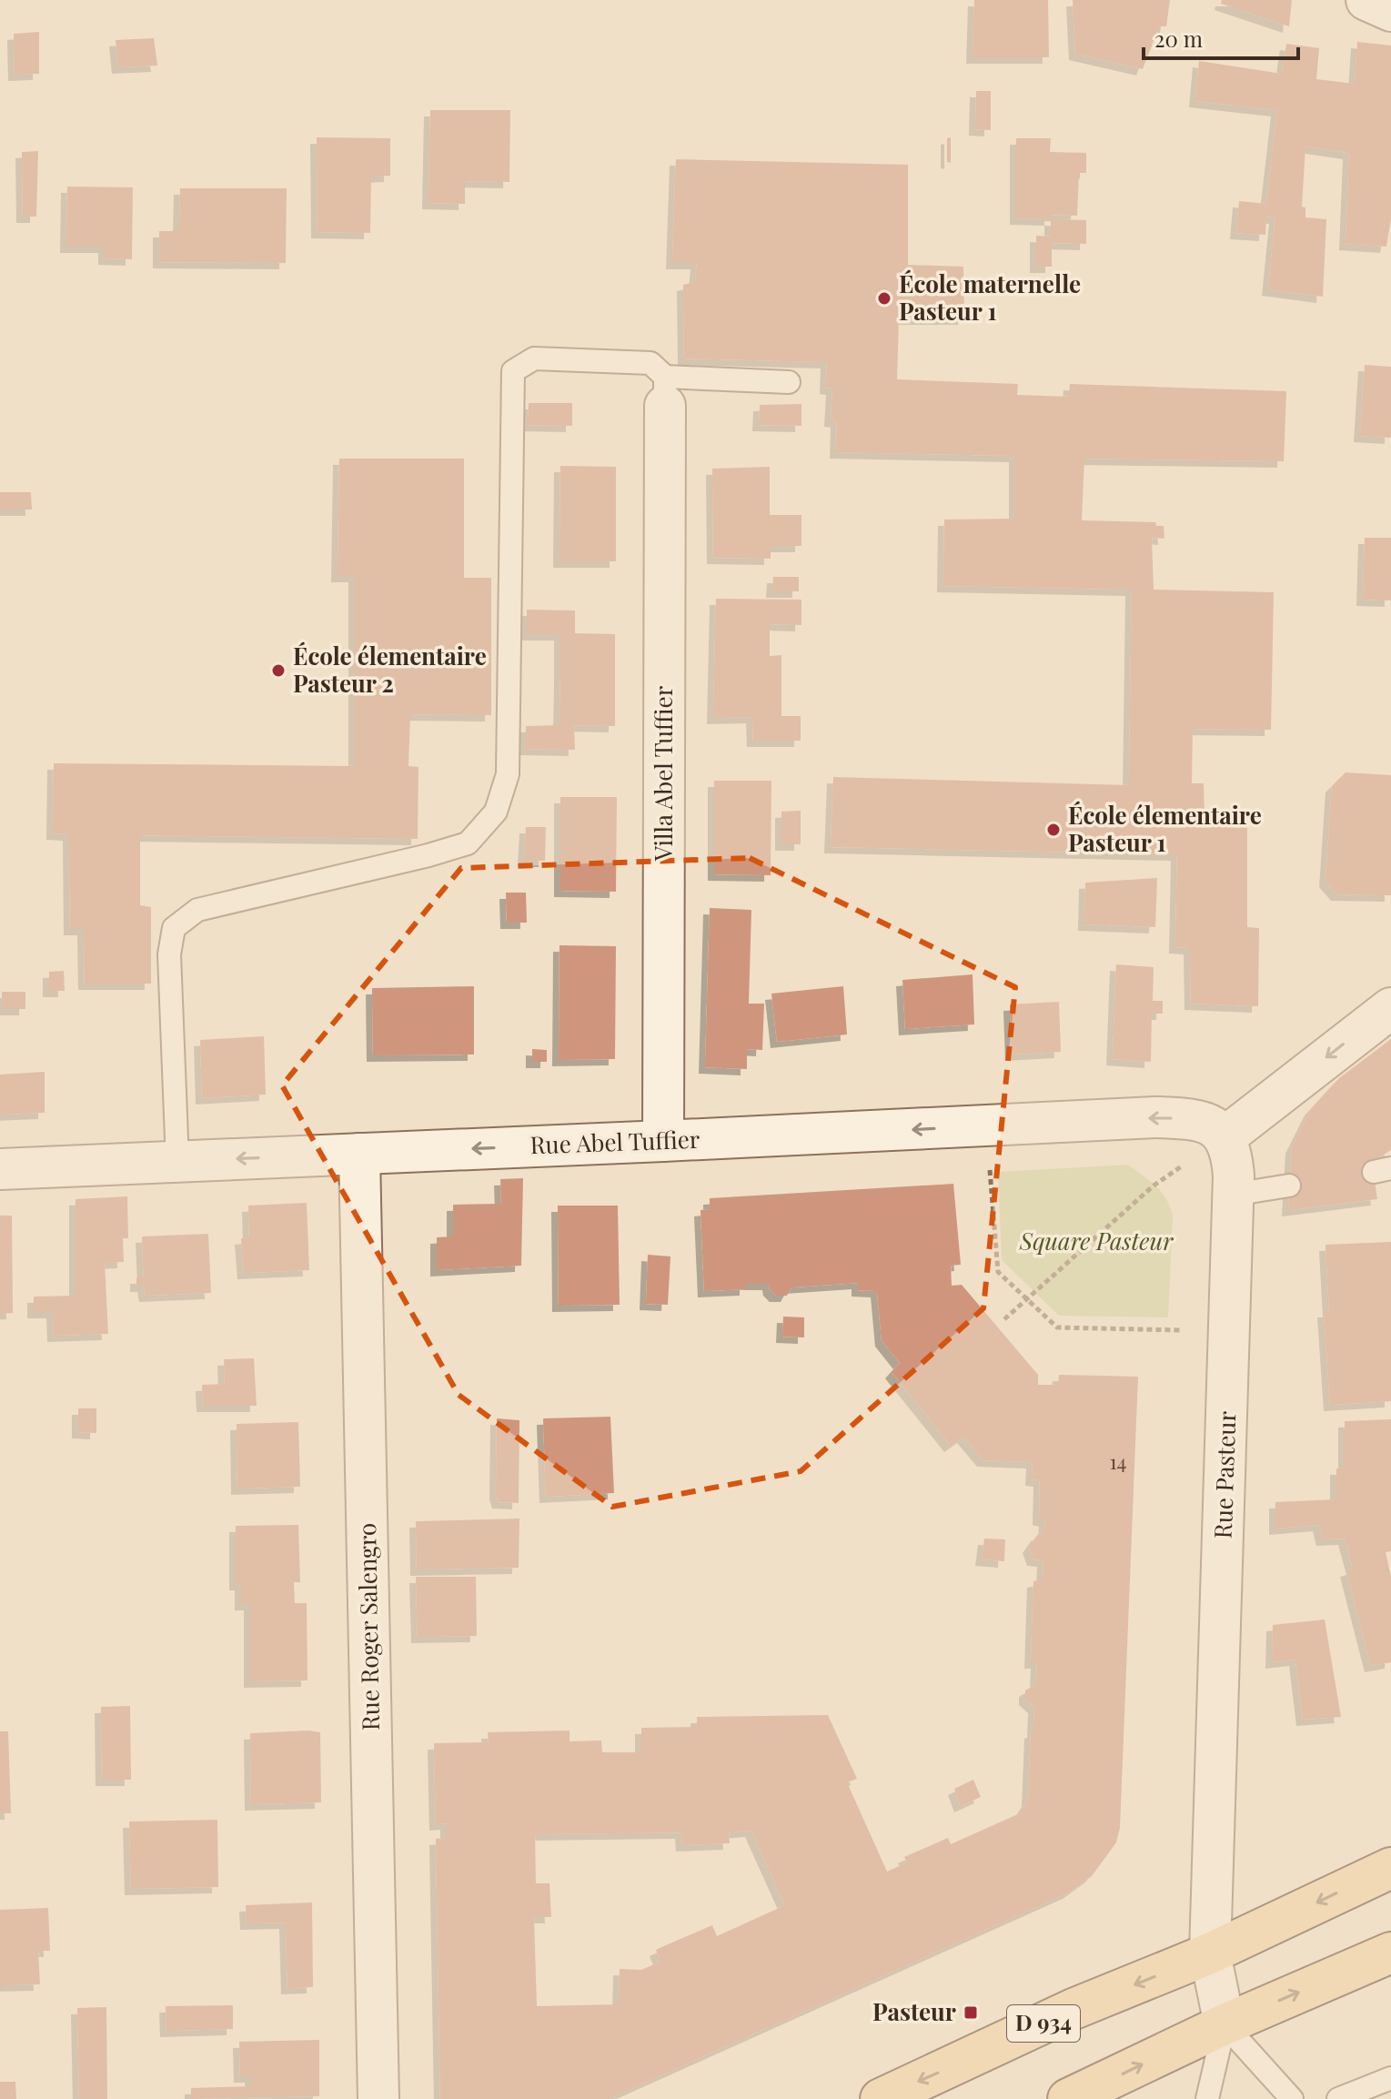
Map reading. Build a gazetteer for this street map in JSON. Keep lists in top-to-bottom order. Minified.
{"streets":{"main road":["D 934"],"street":["Villa Abel Tuffier","Rue Abel Tuffier","Rue Pasteur","Rue Roger Salengro"]},"crossings":[["Villa Abel Tuffier","Rue Abel Tuffier"],["Rue Abel Tuffier","Rue Pasteur"],["Rue Abel Tuffier","Rue Roger Salengro"],["Rue Pasteur","D 934"]],"one_way":["Rue Abel Tuffier"],"parks":["Square Pasteur"],"places":{"other":["École maternelle Pasteur 1","École élementaire Pasteur 2","École élementaire Pasteur 1"],"transit":["Pasteur"]},"house_numbers":["14"],"scale_bar":"20 m"}
